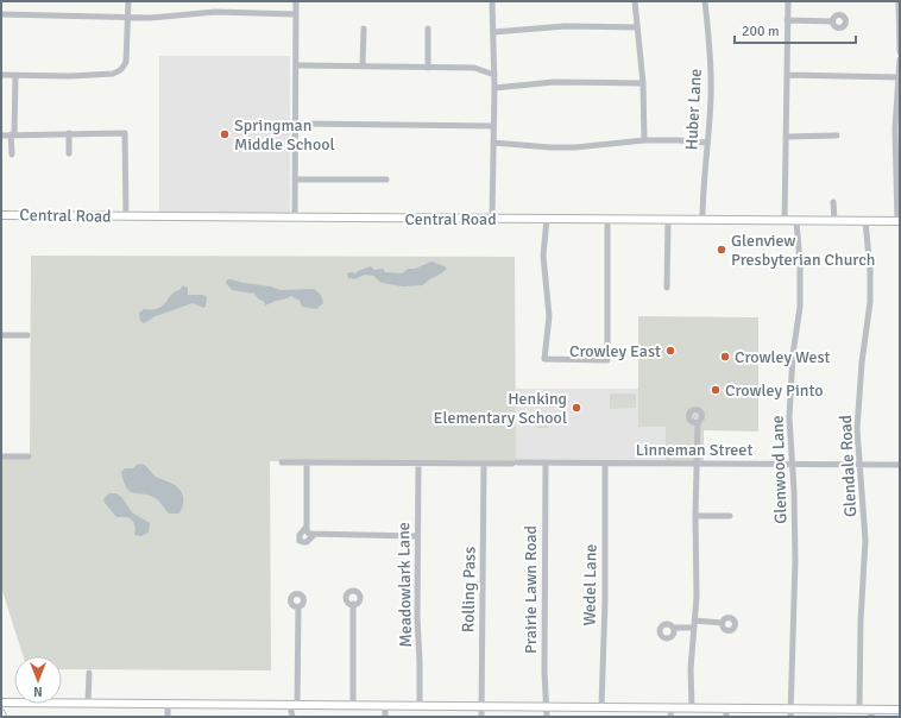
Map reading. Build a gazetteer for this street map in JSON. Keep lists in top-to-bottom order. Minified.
{"streets":{"main road":["Central Road"],"street":["Huber Lane","Linneman Street","Glendale Road","Glenwood Lane","Meadowlark Lane","Wedel Lane","Rolling Pass","Prairie Lawn Road"]},"crossings":[["Huber Lane","Central Road"],["Central Road","Glendale Road"],["Central Road","Glenwood Lane"],["Linneman Street","Glendale Road"],["Linneman Street","Glenwood Lane"],["Linneman Street","Meadowlark Lane"],["Linneman Street","Wedel Lane"],["Linneman Street","Rolling Pass"],["Linneman Street","Prairie Lawn Road"]],"places":["Springman Middle School","Glenview Presbyterian Church","Crowley East","Crowley West","Crowley Pinto","Henking Elementary School"],"scale_bar":"200 m","north":"bottom"}
